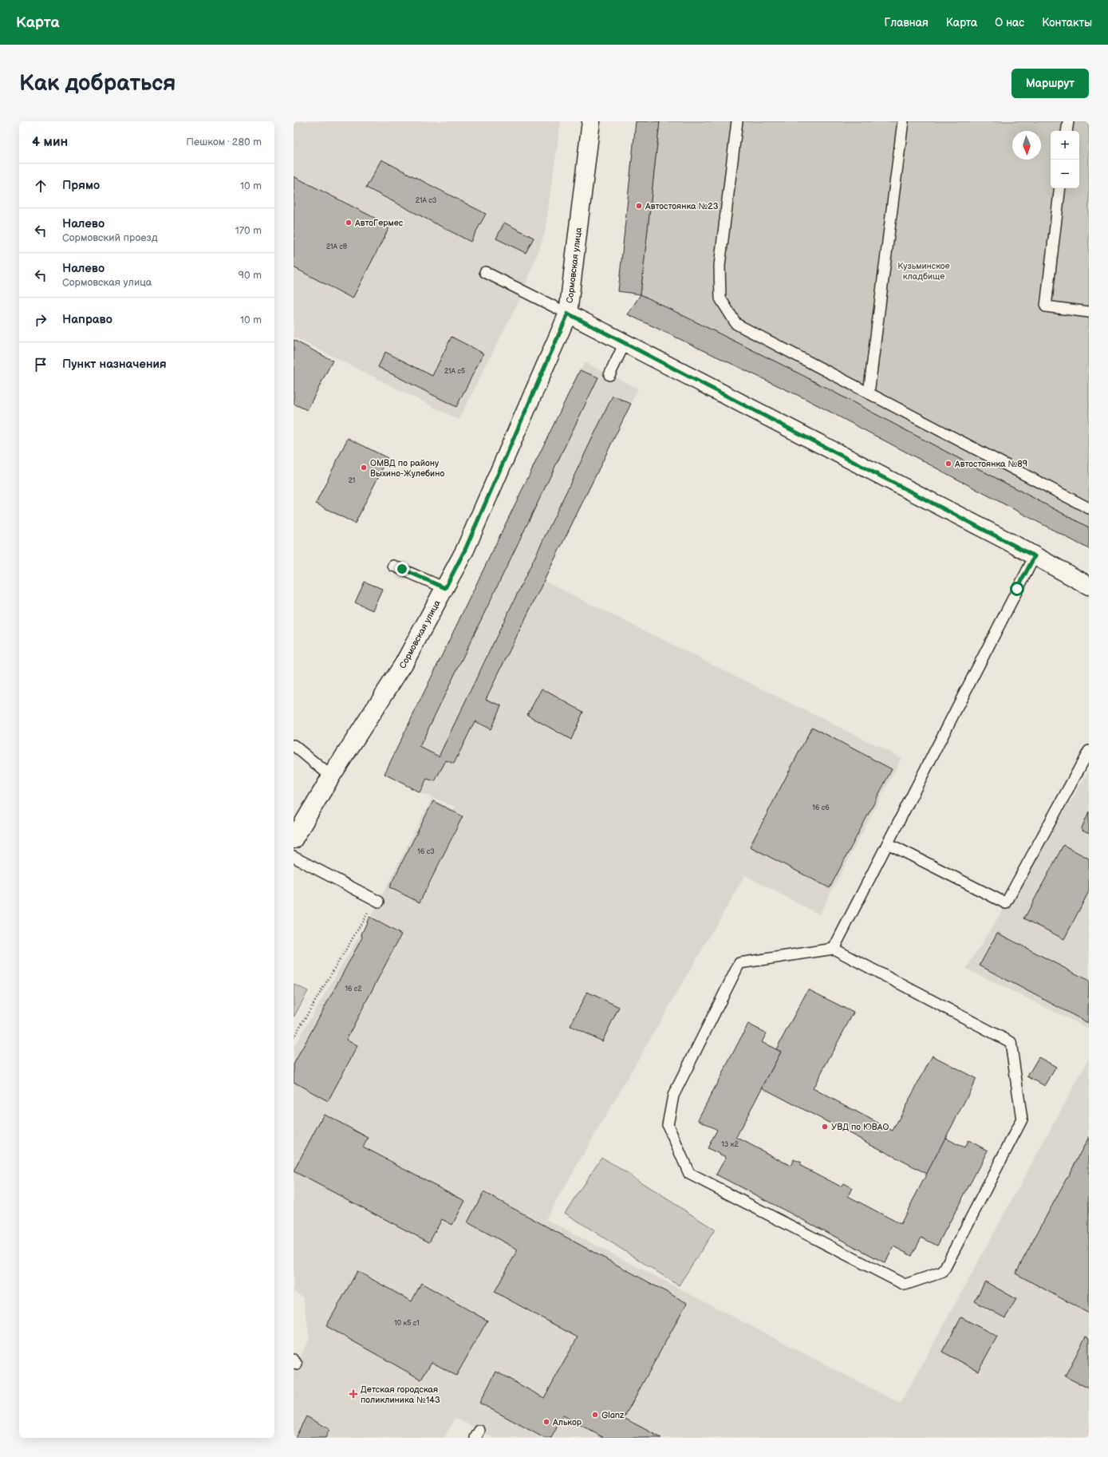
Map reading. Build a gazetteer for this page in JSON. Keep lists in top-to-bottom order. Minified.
{"streets":{"street":["Сормовская улица"]},"parks":["Кузьминское кладбище"],"places":{"other":["Автостоянка №23","АвтоГермес","Автостоянка №89","ОМВД по району Выхино-Жулебино","УВД по ЮВАО","Glanz","Алькор"],"health":["Детская городская поликлиника №143"]},"house_numbers":["21А с3","21А с8","21А с5","21","16 с6","16 с3","16 с2","13 к2","10 к5 с1"],"north":"bottom","page":{"header":"Карта","nav":["Главная","Карта","О нас","Контакты"],"buttons":"Маршрут","title":"Как добраться","heading":["4 мин","Пешком · 280 m"],"map_buttons":["+","−"],"list":[["Прямо","10 m"],["Налево","Сормовский проезд","170 m"],["Налево","Сормовская улица","90 m"],["Направо","10 m"],"Пункт назначения"]}}
